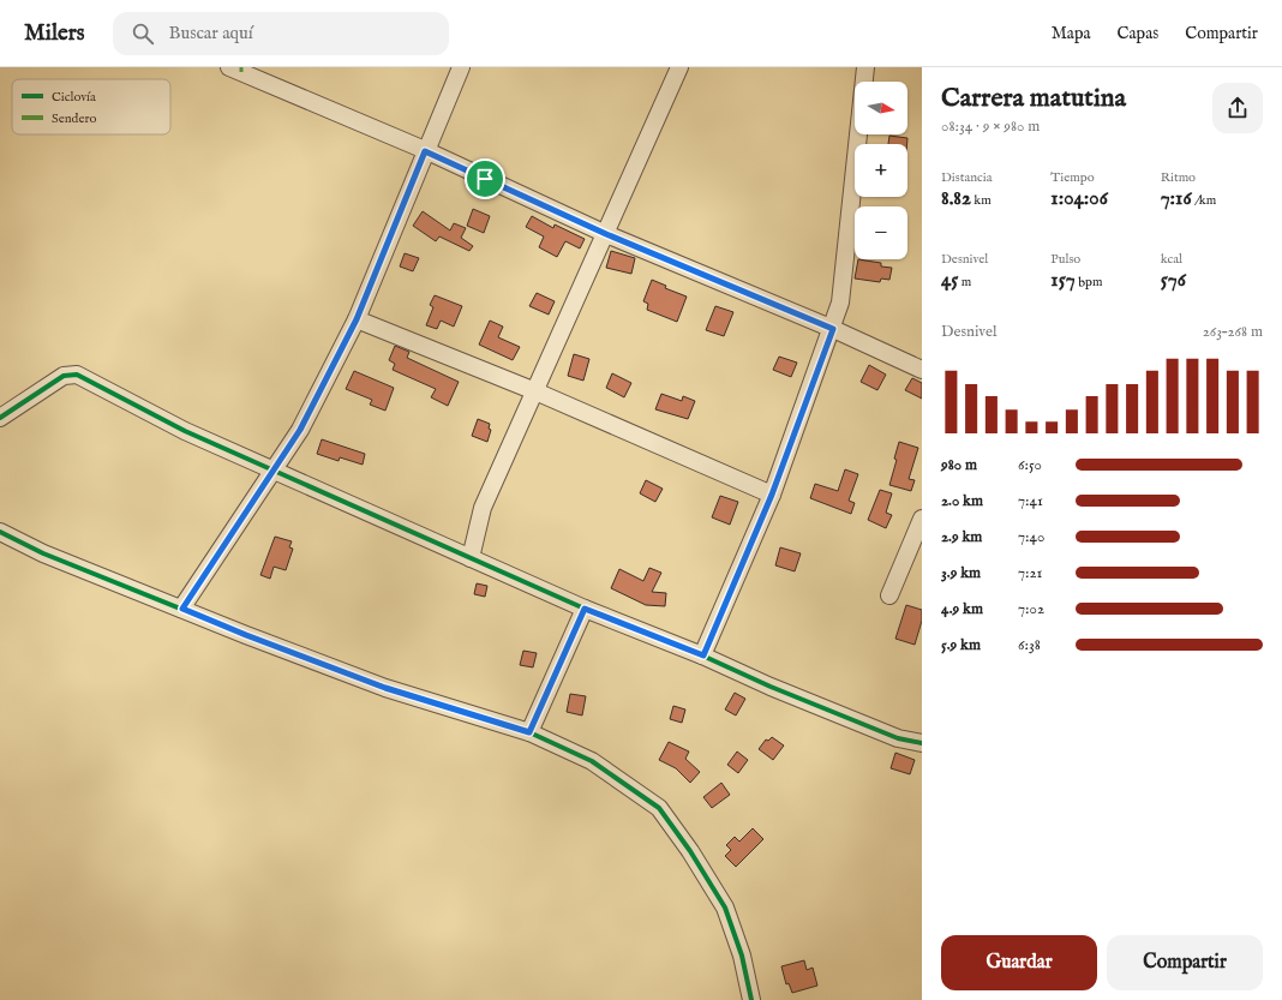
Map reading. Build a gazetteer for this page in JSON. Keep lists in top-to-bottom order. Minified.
{"legend":["Ciclovía","Sendero"],"north":"right","page":{"header":"Milers","search":"Buscar aquí","nav":["Mapa","Capas","Compartir"],"heading":["Carrera matutina","08:34 · 9 × 980 m"],"map_buttons":["+","−"],"stats":[["Distancia","8.82 km"],["Tiempo","1:04:06"],["Ritmo","7:16 /km"],["Desnivel","45 m"],["Pulso","157 bpm"],["kcal","576"]],"chart":["Desnivel","263–268 m"],"list":[{"name":"980 m","note":"6:50"},{"name":"2.0 km","note":"7:41"},{"name":"2.9 km","note":"7:40"},{"name":"3.9 km","note":"7:21"},{"name":"4.9 km","note":"7:02"},{"name":"5.9 km","note":"6:38"}],"buttons":["Guardar","Compartir"]}}
